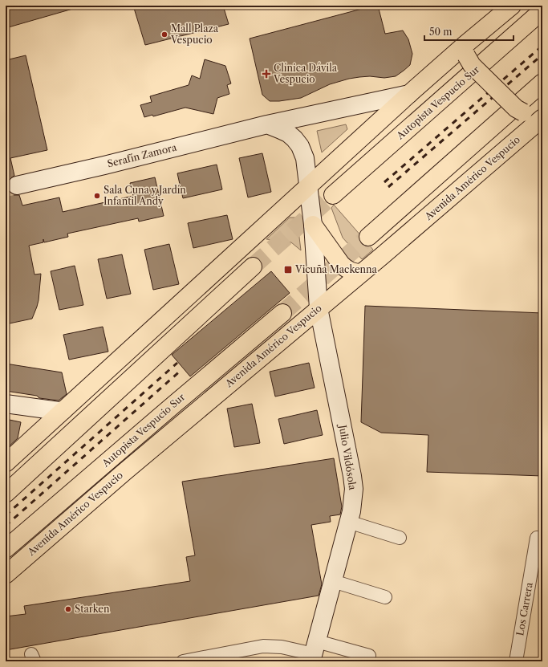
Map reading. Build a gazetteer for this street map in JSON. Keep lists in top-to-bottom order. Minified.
{"streets":{"main road":["Autopista Vespucio Sur","Avenida Américo Vespucio"],"street":["Serafín Zamora","Julio Vildósola","Los Carrera"]},"crossings":[["Avenida Américo Vespucio","Julio Vildósola"]],"places":{"other":["Mall Plaza Vespucio","Sala Cuna y Jardín Infantil Andy","Starken"],"health":["Clínica Dávila Vespucio"],"transit":["Vicuña Mackenna"]},"scale_bar":"50 m"}
